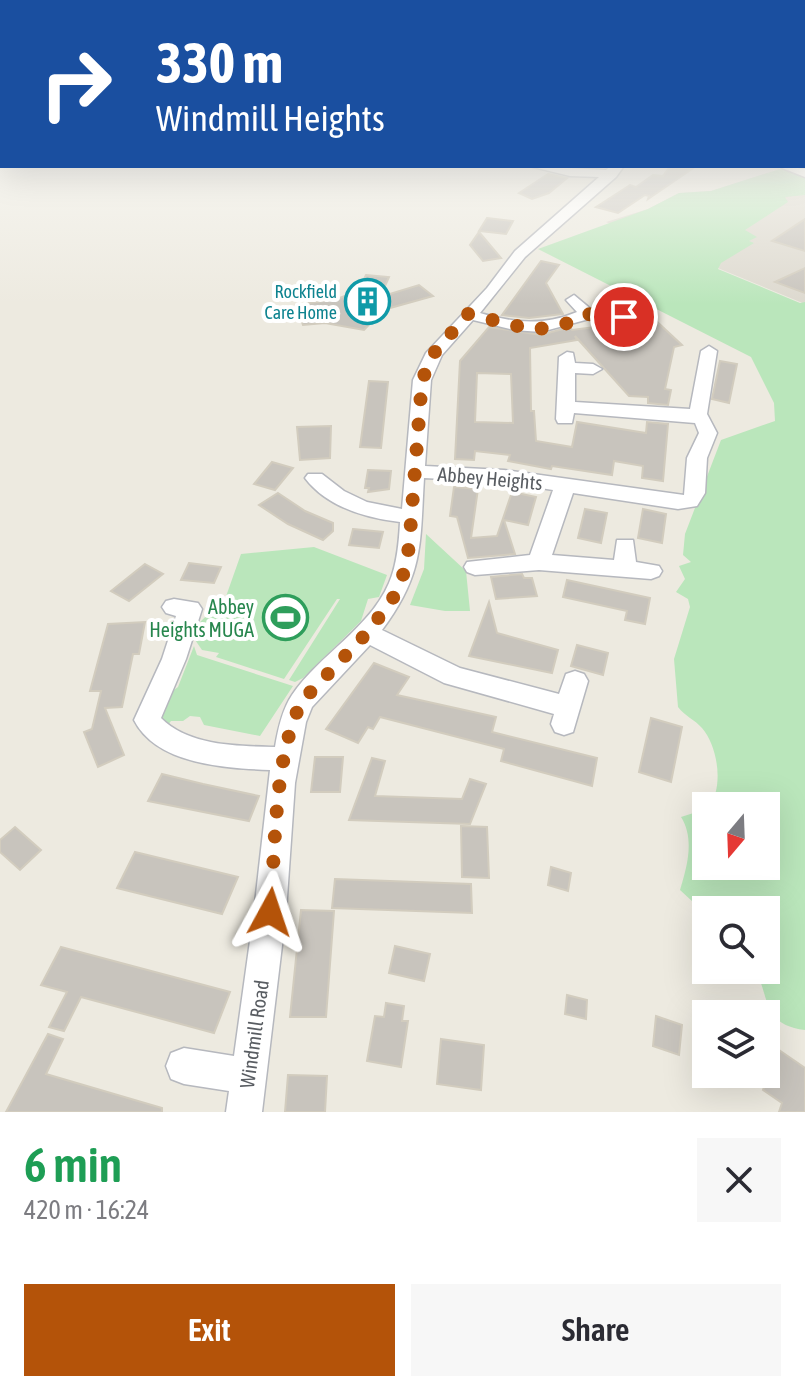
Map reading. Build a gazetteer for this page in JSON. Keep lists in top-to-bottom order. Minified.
{"streets":{"street":["Abbey Heights","Windmill Road"]},"crossings":[["Abbey Heights","Windmill Road"]],"places":{"building":["Rockfield Care Home"],"sports":["Abbey Heights MUGA"]},"north":"bottom","page":{"turn":["330 m","Windmill Heights"],"heading":["6 min","420 m · 16:24"],"buttons":["Exit","Share"]}}
